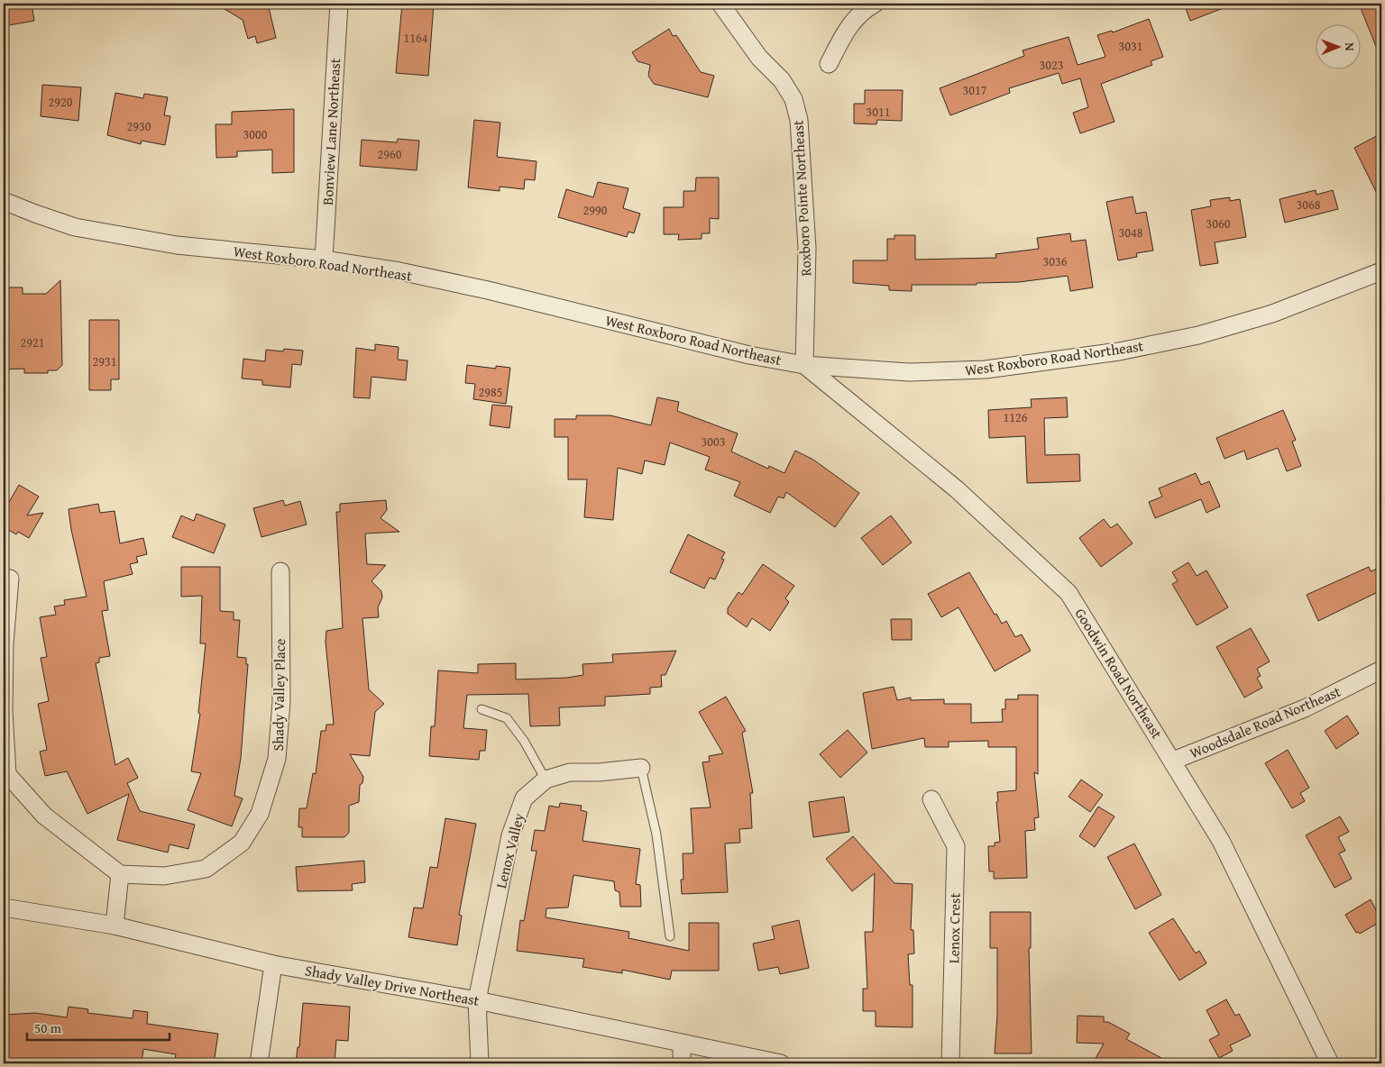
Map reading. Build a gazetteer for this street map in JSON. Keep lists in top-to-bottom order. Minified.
{"streets":{"street":["Bonview Lane Northeast","Roxboro Pointe Northeast","West Roxboro Road Northeast","Goodwin Road Northeast","Shady Valley Place","Woodsdale Road Northeast","Lenox Valley","Lenox Crest","Shady Valley Drive Northeast"]},"crossings":[["Bonview Lane Northeast","West Roxboro Road Northeast"],["Roxboro Pointe Northeast","West Roxboro Road Northeast"],["Roxboro Pointe Northeast","Goodwin Road Northeast"],["West Roxboro Road Northeast","Goodwin Road Northeast"],["Goodwin Road Northeast","Woodsdale Road Northeast"],["Lenox Valley","Shady Valley Drive Northeast"]],"house_numbers":["1164","3031","3023","3017","2920","3011","2930","3000","2960","3068","2990","3060","3048","3036","2921","2931","2985","1126","3003"],"scale_bar":"50 m","north":"right"}
